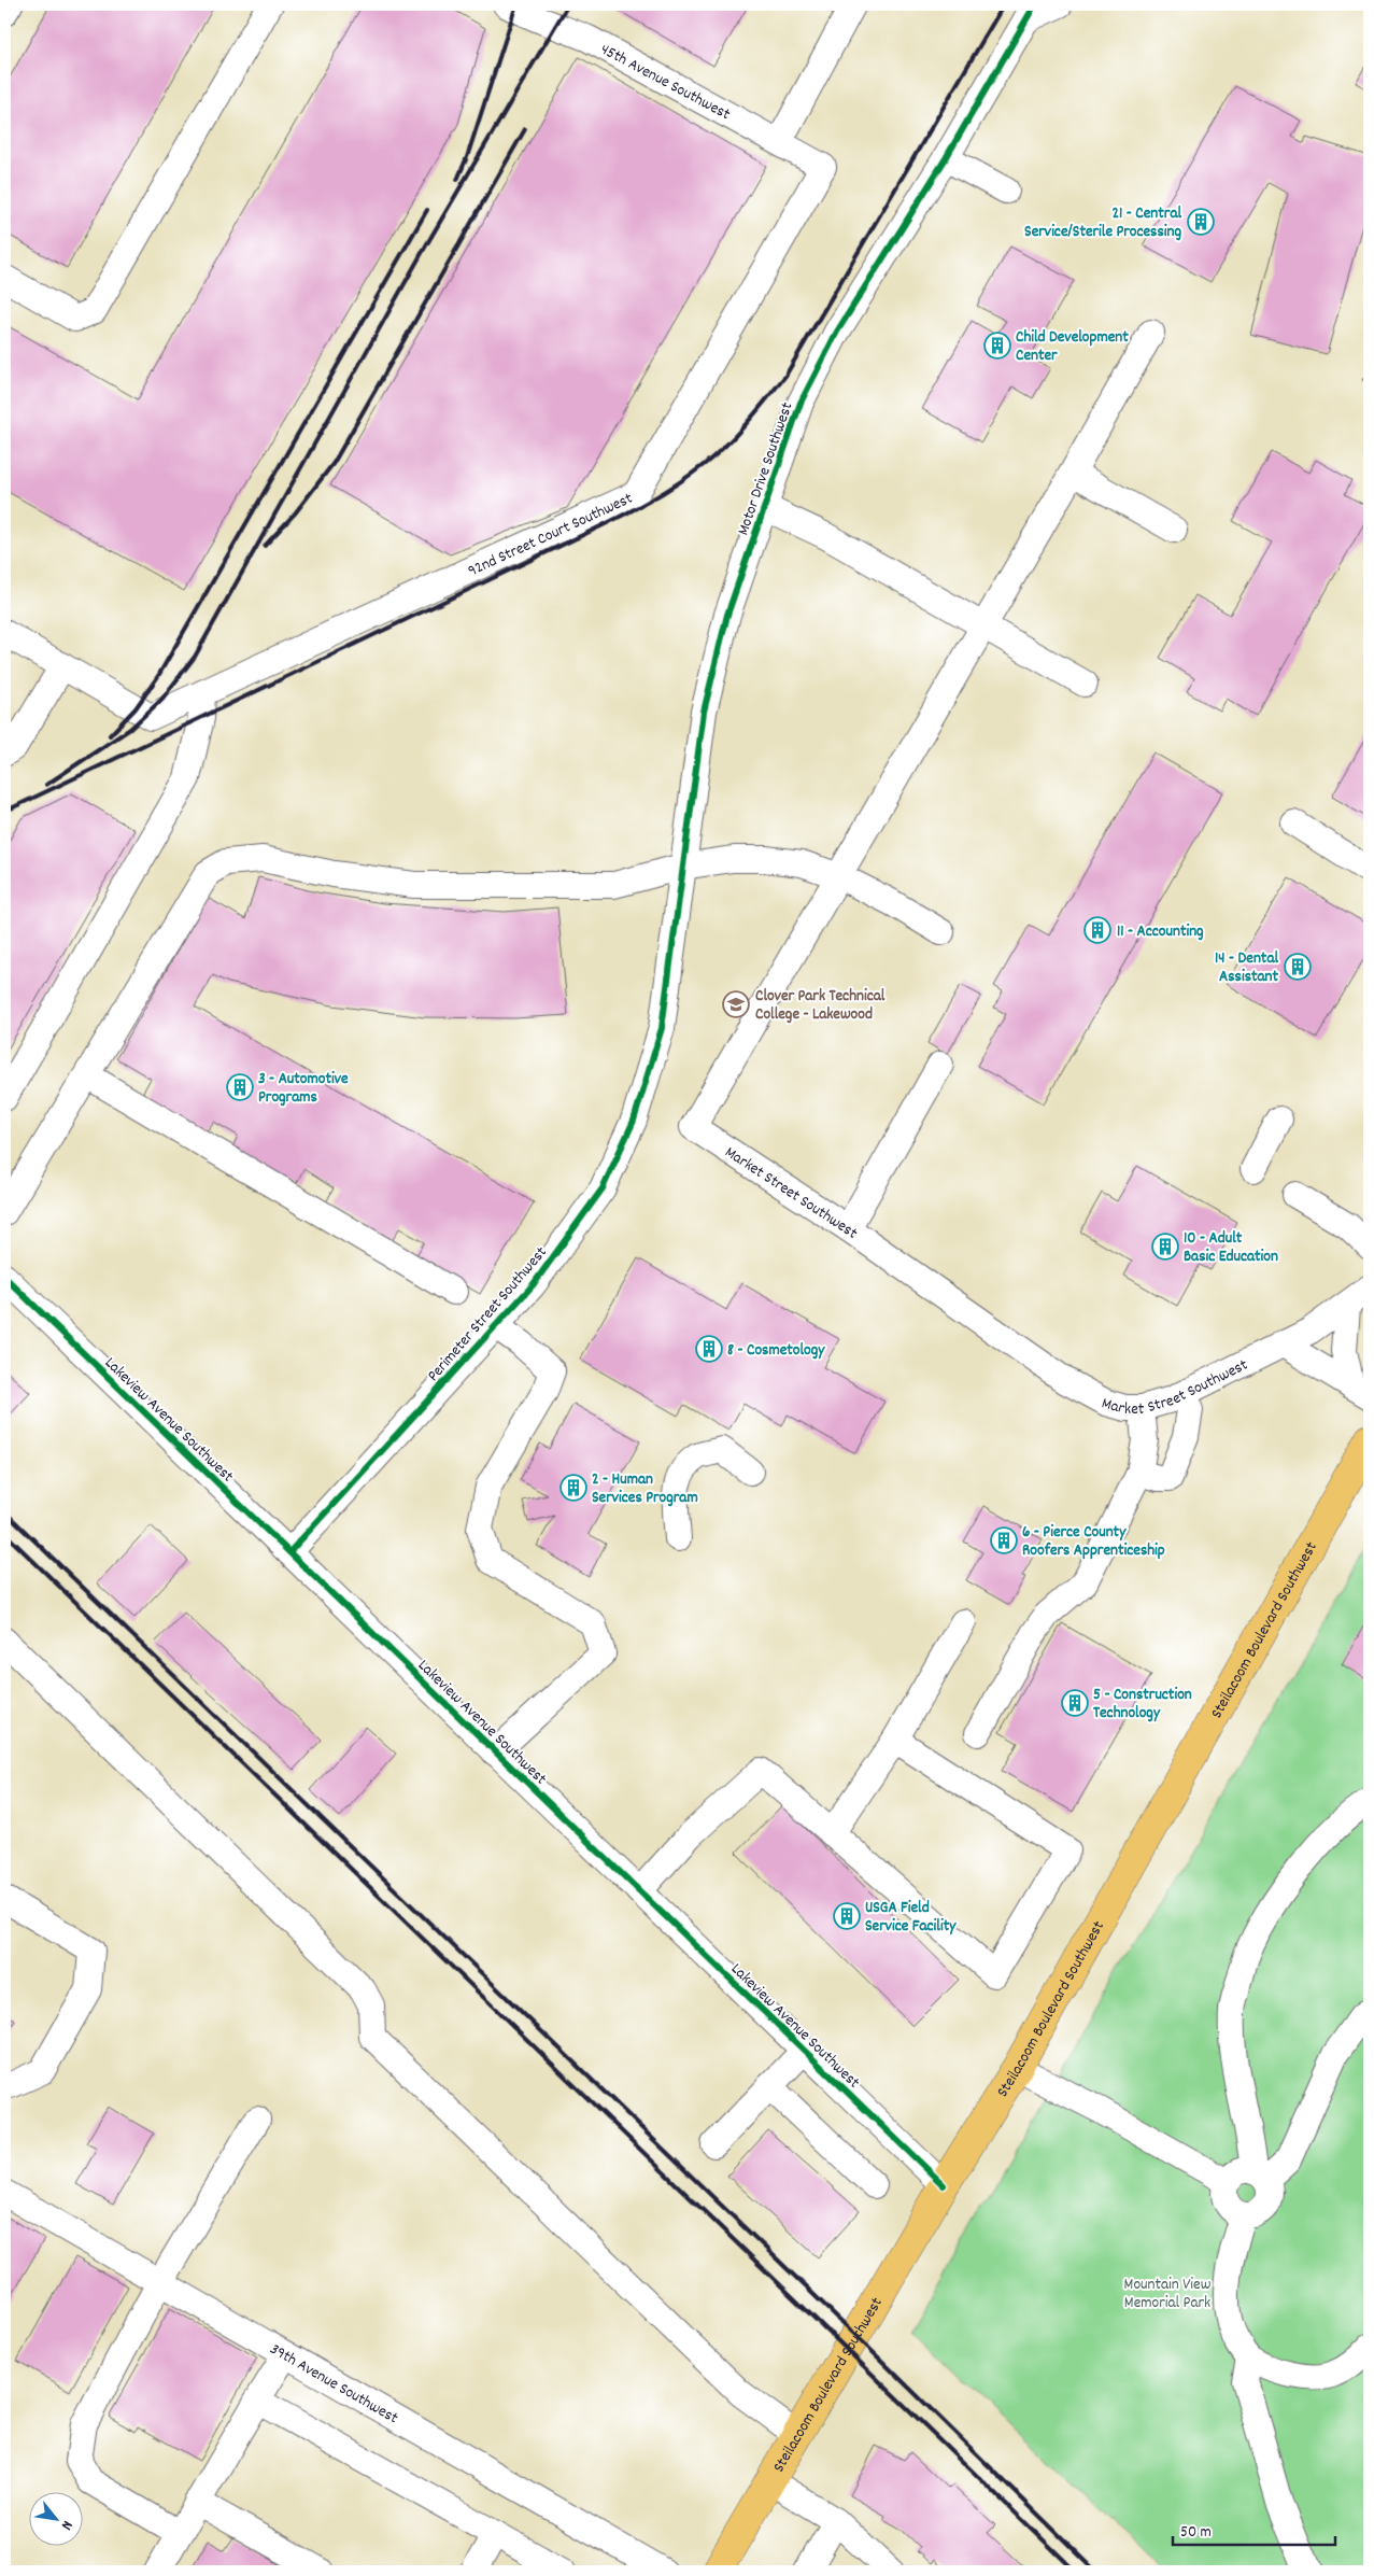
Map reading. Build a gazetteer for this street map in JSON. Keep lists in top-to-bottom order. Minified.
{"streets":{"main road":["Steilacoom Boulevard Southwest"],"street":["45th Avenue Southwest","Motor Drive Southwest","92nd Street Court Southwest","Market Street Southwest","Perimeter Street Southwest","Lakeview Avenue Southwest","39th Avenue Southwest"]},"crossings":[["45th Avenue Southwest","92nd Street Court Southwest"],["Motor Drive Southwest","Perimeter Street Southwest"],["Perimeter Street Southwest","Lakeview Avenue Southwest"],["Lakeview Avenue Southwest","Steilacoom Boulevard Southwest"]],"parks":["Mountain View Memorial Park"],"places":{"building":["21 - Central Service/Sterile Processing","Child Development Center","11 - Accounting","14 - Dental Assistant","3 - Automotive Programs","10 - Adult Basic Education","8 - Cosmetology","2 - Human Services Program","6 - Pierce County Roofers Apprenticeship","5 - Construction Technology","USGA Field Service Facility"],"school or university":["Clover Park Technical College - Lakewood"]},"scale_bar":"50 m","north":"bottom right"}
